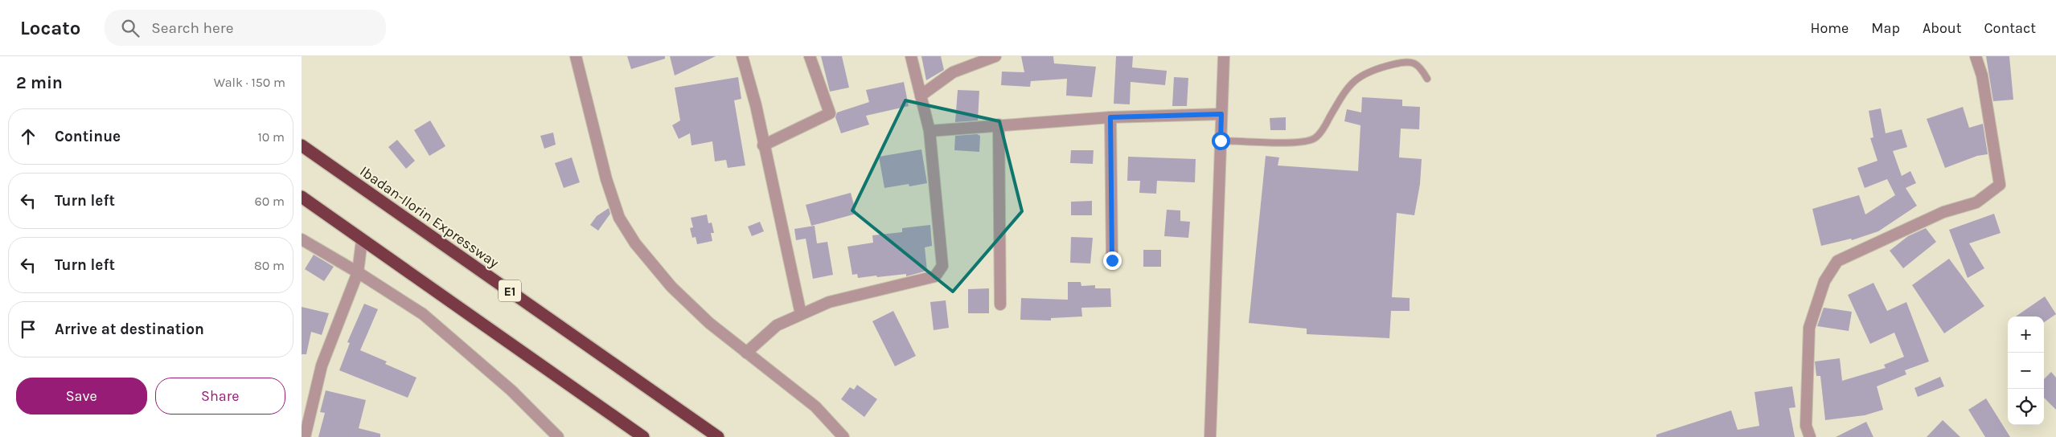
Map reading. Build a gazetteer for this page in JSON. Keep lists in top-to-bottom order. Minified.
{"streets":{"highway":["Ibadan-Ilorin Expressway","E1"]},"page":{"header":"Locato","search":"Search here","nav":["Home","Map","About","Contact"],"heading":["2 min","Walk · 150 m"],"list":[["Continue","10 m"],["Turn left","60 m"],["Turn left","80 m"],"Arrive at destination"],"map_buttons":["+","−"],"buttons":["Save","Share"]}}
